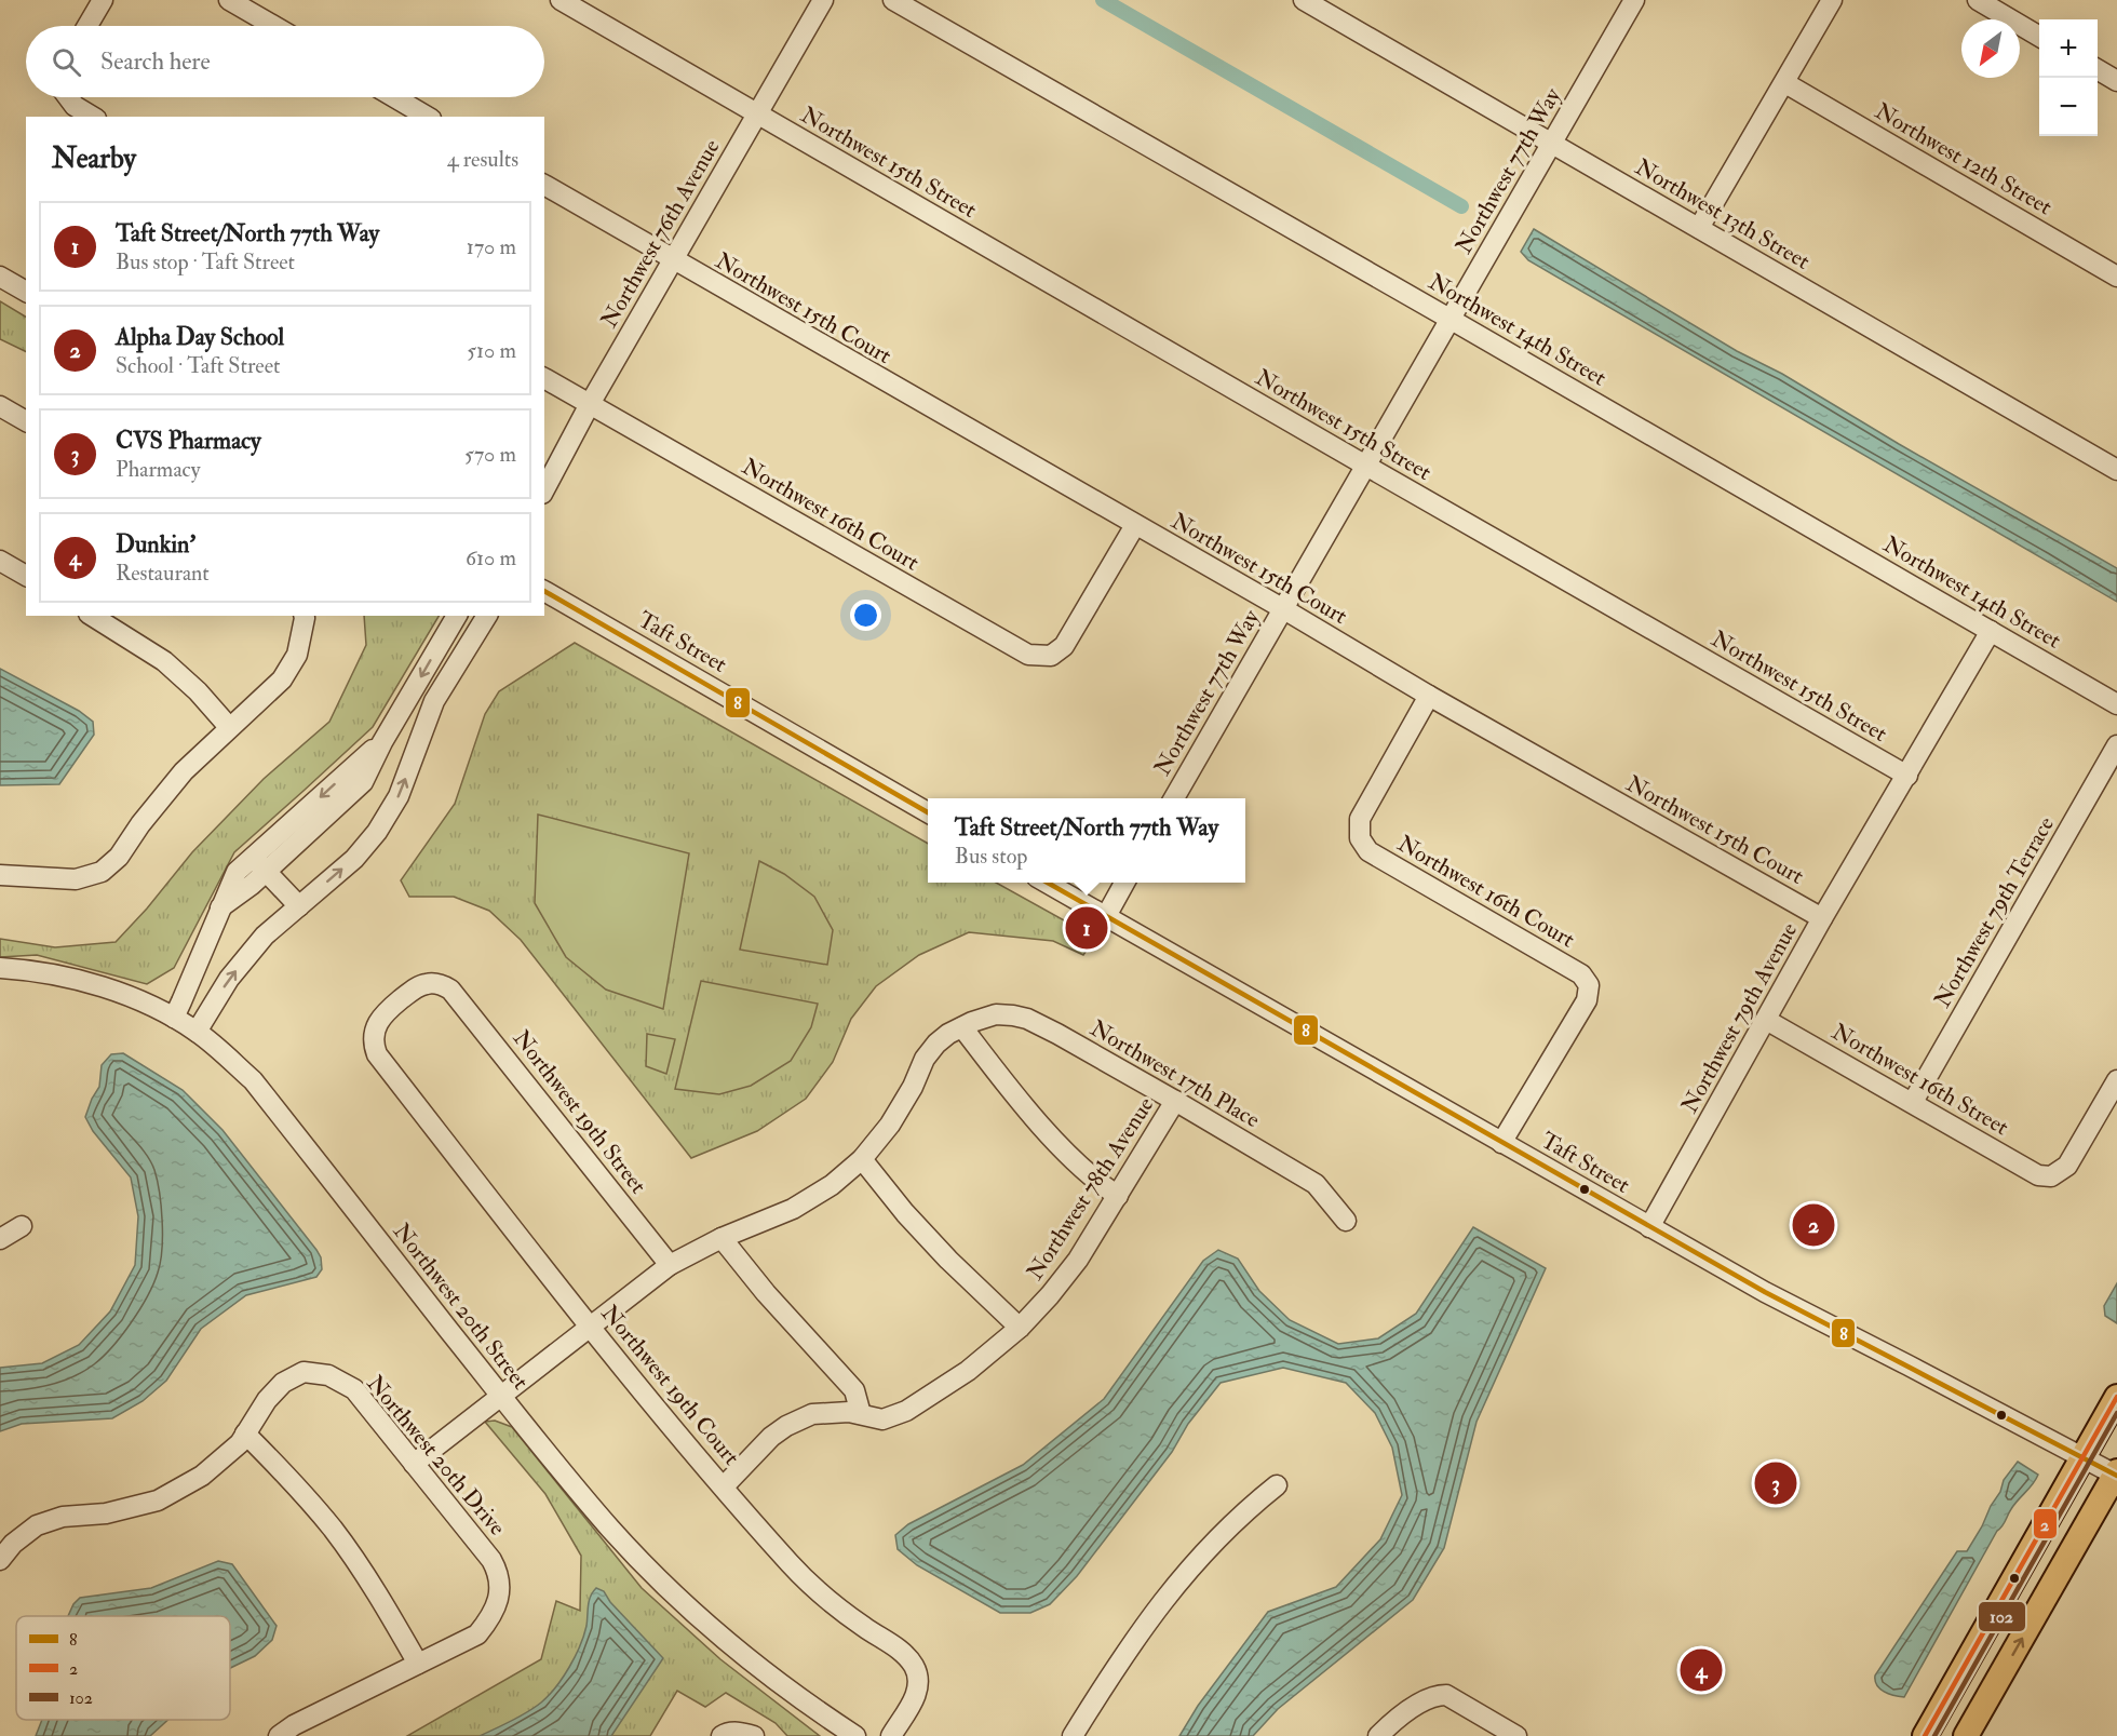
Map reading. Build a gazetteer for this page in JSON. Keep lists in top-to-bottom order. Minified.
{"streets":{"street":["Northwest 12th Street","Northwest 15th Street","Northwest 77th Way","Northwest 13th Street","Northwest 76th Avenue","Northwest 15th Court","Northwest 14th Street","Northwest 16th Court","Taft Street","Northwest 79th Terrace","Northwest 79th Avenue","Northwest 17th Place","Northwest 16th Street","Northwest 19th Street","Northwest 78th Avenue","Northwest 20th Street","Northwest 19th Court","Northwest 20th Drive"]},"crossings":[["Northwest 15th Street","Northwest 77th Way"],["Northwest 15th Street","Northwest 76th Avenue"],["Northwest 15th Street","Northwest 79th Avenue"],["Northwest 77th Way","Northwest 13th Street"],["Northwest 77th Way","Northwest 15th Court"],["Northwest 77th Way","Northwest 14th Street"],["Northwest 76th Avenue","Northwest 15th Court"],["Northwest 76th Avenue","Northwest 16th Court"],["Northwest 15th Court","Northwest 16th Court"],["Northwest 15th Court","Northwest 79th Avenue"],["Northwest 14th Street","Northwest 79th Avenue"],["Northwest 16th Court","Taft Street"],["Taft Street","Northwest 79th Avenue"],["Northwest 79th Terrace","Northwest 16th Street"],["Northwest 79th Avenue","Northwest 16th Street"],["Northwest 17th Place","Northwest 19th Street"],["Northwest 17th Place","Northwest 78th Avenue"],["Northwest 17th Place","Northwest 20th Street"],["Northwest 17th Place","Northwest 19th Court"],["Northwest 17th Place","Northwest 20th Drive"],["Northwest 19th Street","Northwest 19th Court"],["Northwest 78th Avenue","Northwest 19th Court"]],"lines":["transit line 8","transit line 2","transit line 102"],"legend":["8","2","102"],"north":"bottom left","page":{"map_buttons":["+","−"],"search":"Search here","heading":["Nearby","4 results"],"list":[{"mark":"1","name":"Taft Street/North 77th Way","note":"Bus stop · Taft Street","value":"170 m"},{"mark":"2","name":"Alpha Day School","note":"School · Taft Street","value":"510 m"},{"mark":"3","name":"CVS Pharmacy","note":"Pharmacy","value":"570 m"},{"mark":"4","name":"Dunkin'","note":"Restaurant","value":"610 m"}],"popup":["Taft Street/North 77th Way","Bus stop"],"pins":["1","2","3","4"]}}
